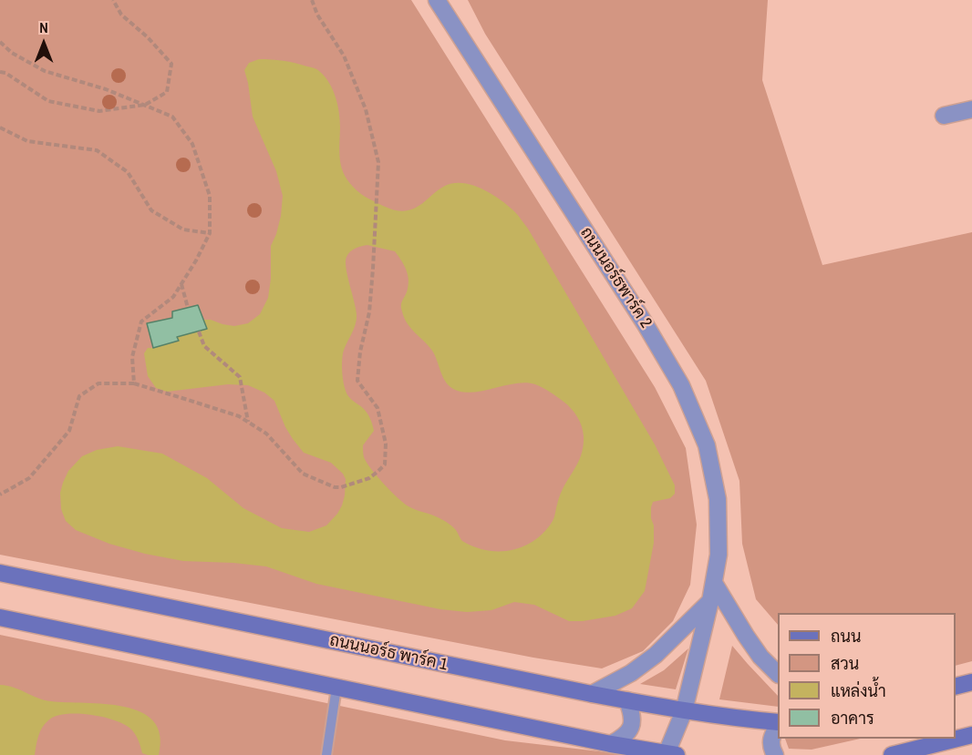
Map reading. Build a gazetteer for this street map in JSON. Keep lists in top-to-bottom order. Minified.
{"streets":{"main road":["ถนนนอร์ธ พาร์ค 1"],"street":["ถนนนอร์ธพาร์ค 2"]},"crossings":[["ถนนนอร์ธพาร์ค 2","ถนนนอร์ธ พาร์ค 1"]],"legend":["ถนน","สวน","แหล่งน้ำ","อาคาร"],"north":"top"}
